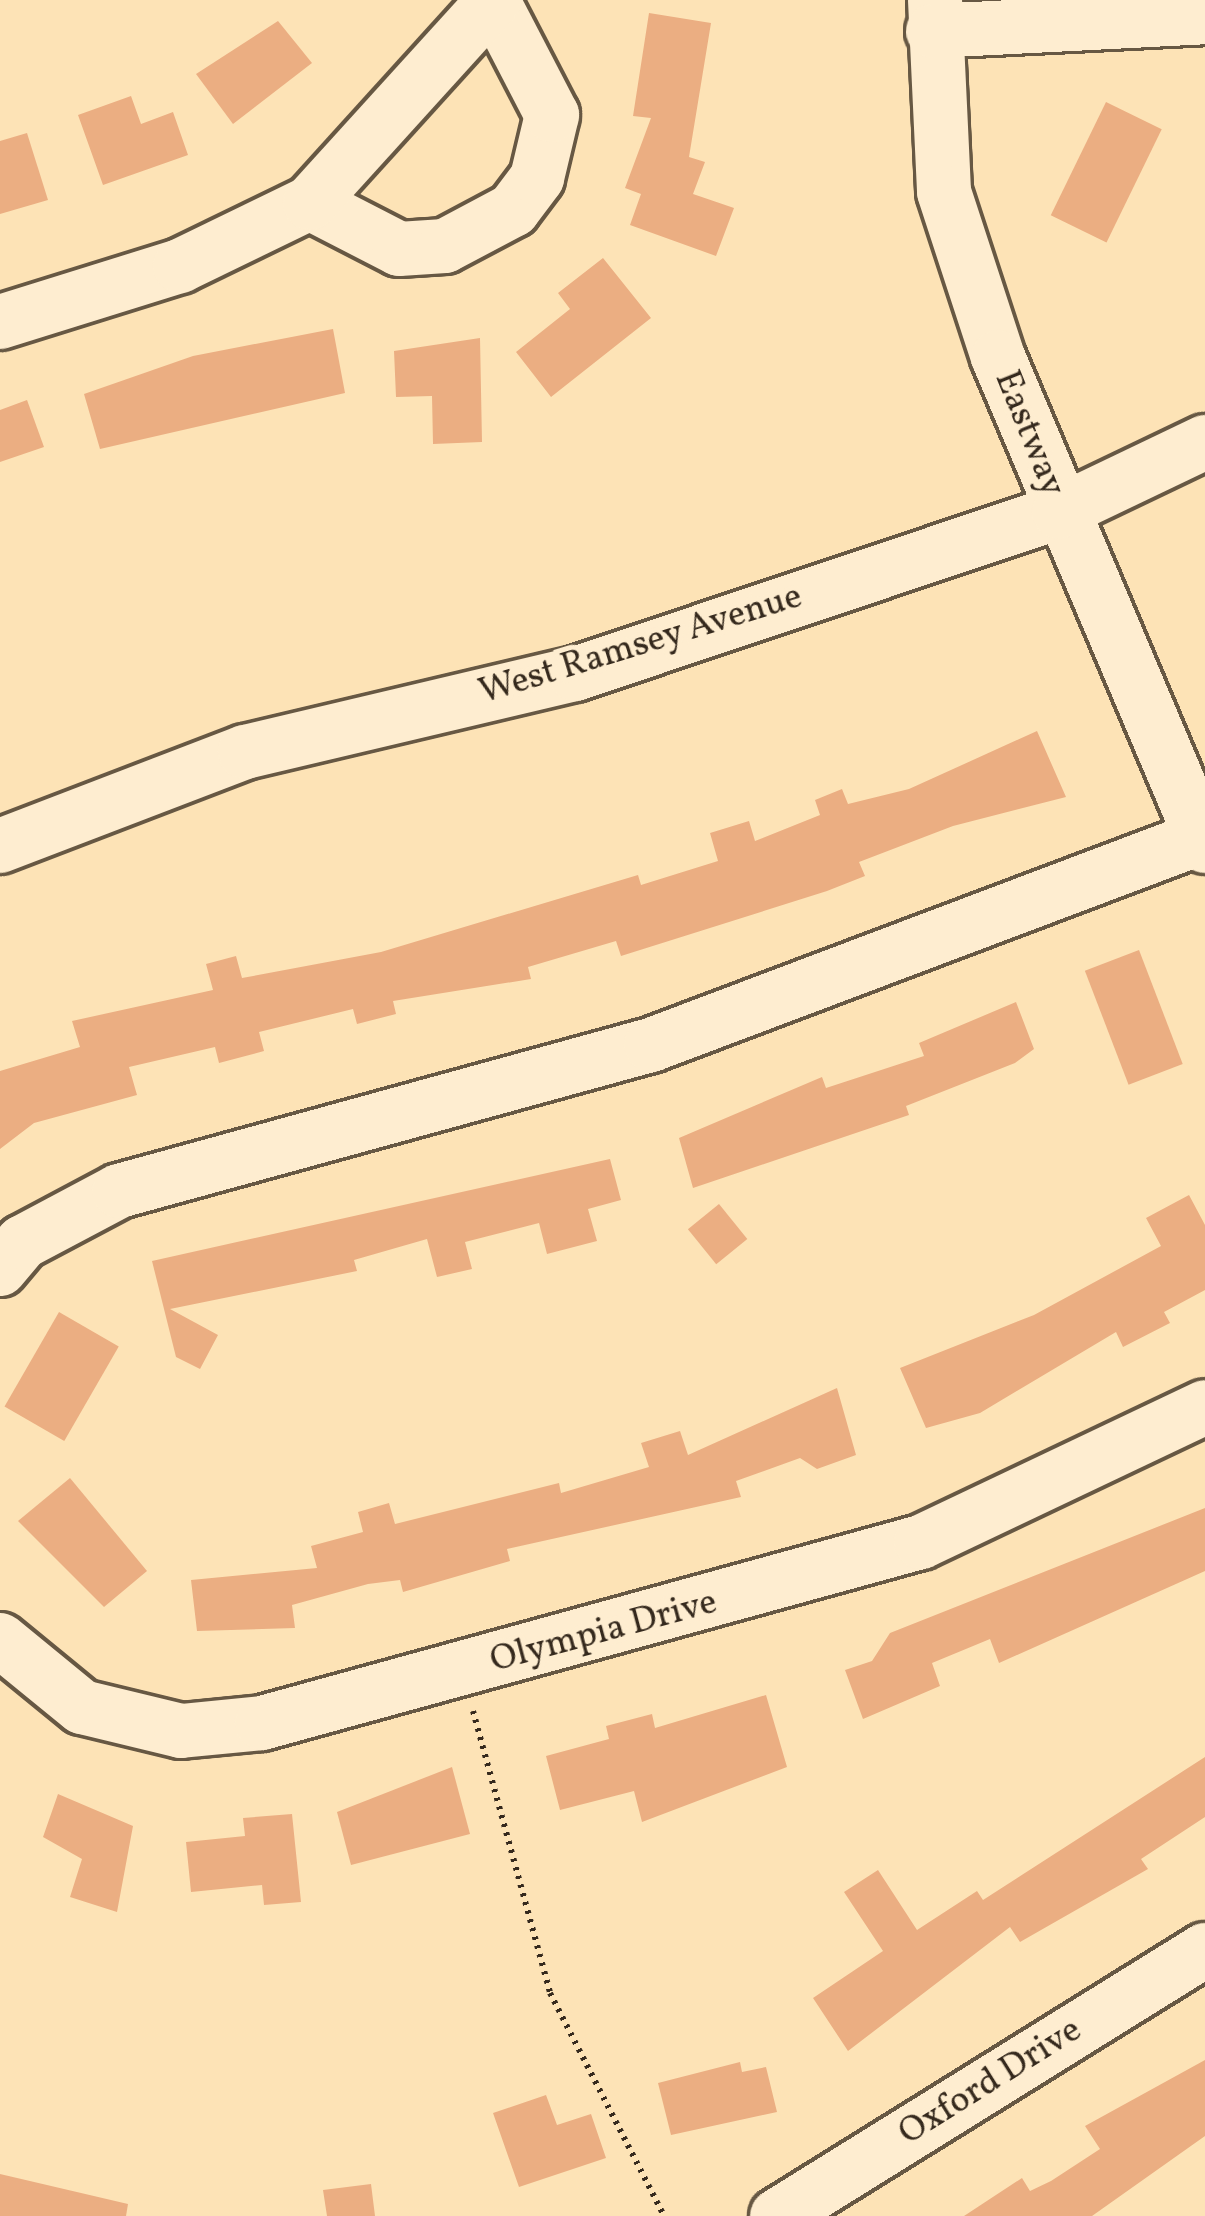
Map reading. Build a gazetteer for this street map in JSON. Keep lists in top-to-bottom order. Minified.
{"streets":{"street":["Eastway","West Ramsey Avenue","Olympia Drive","Oxford Drive"]},"crossings":[["Eastway","West Ramsey Avenue"]]}
